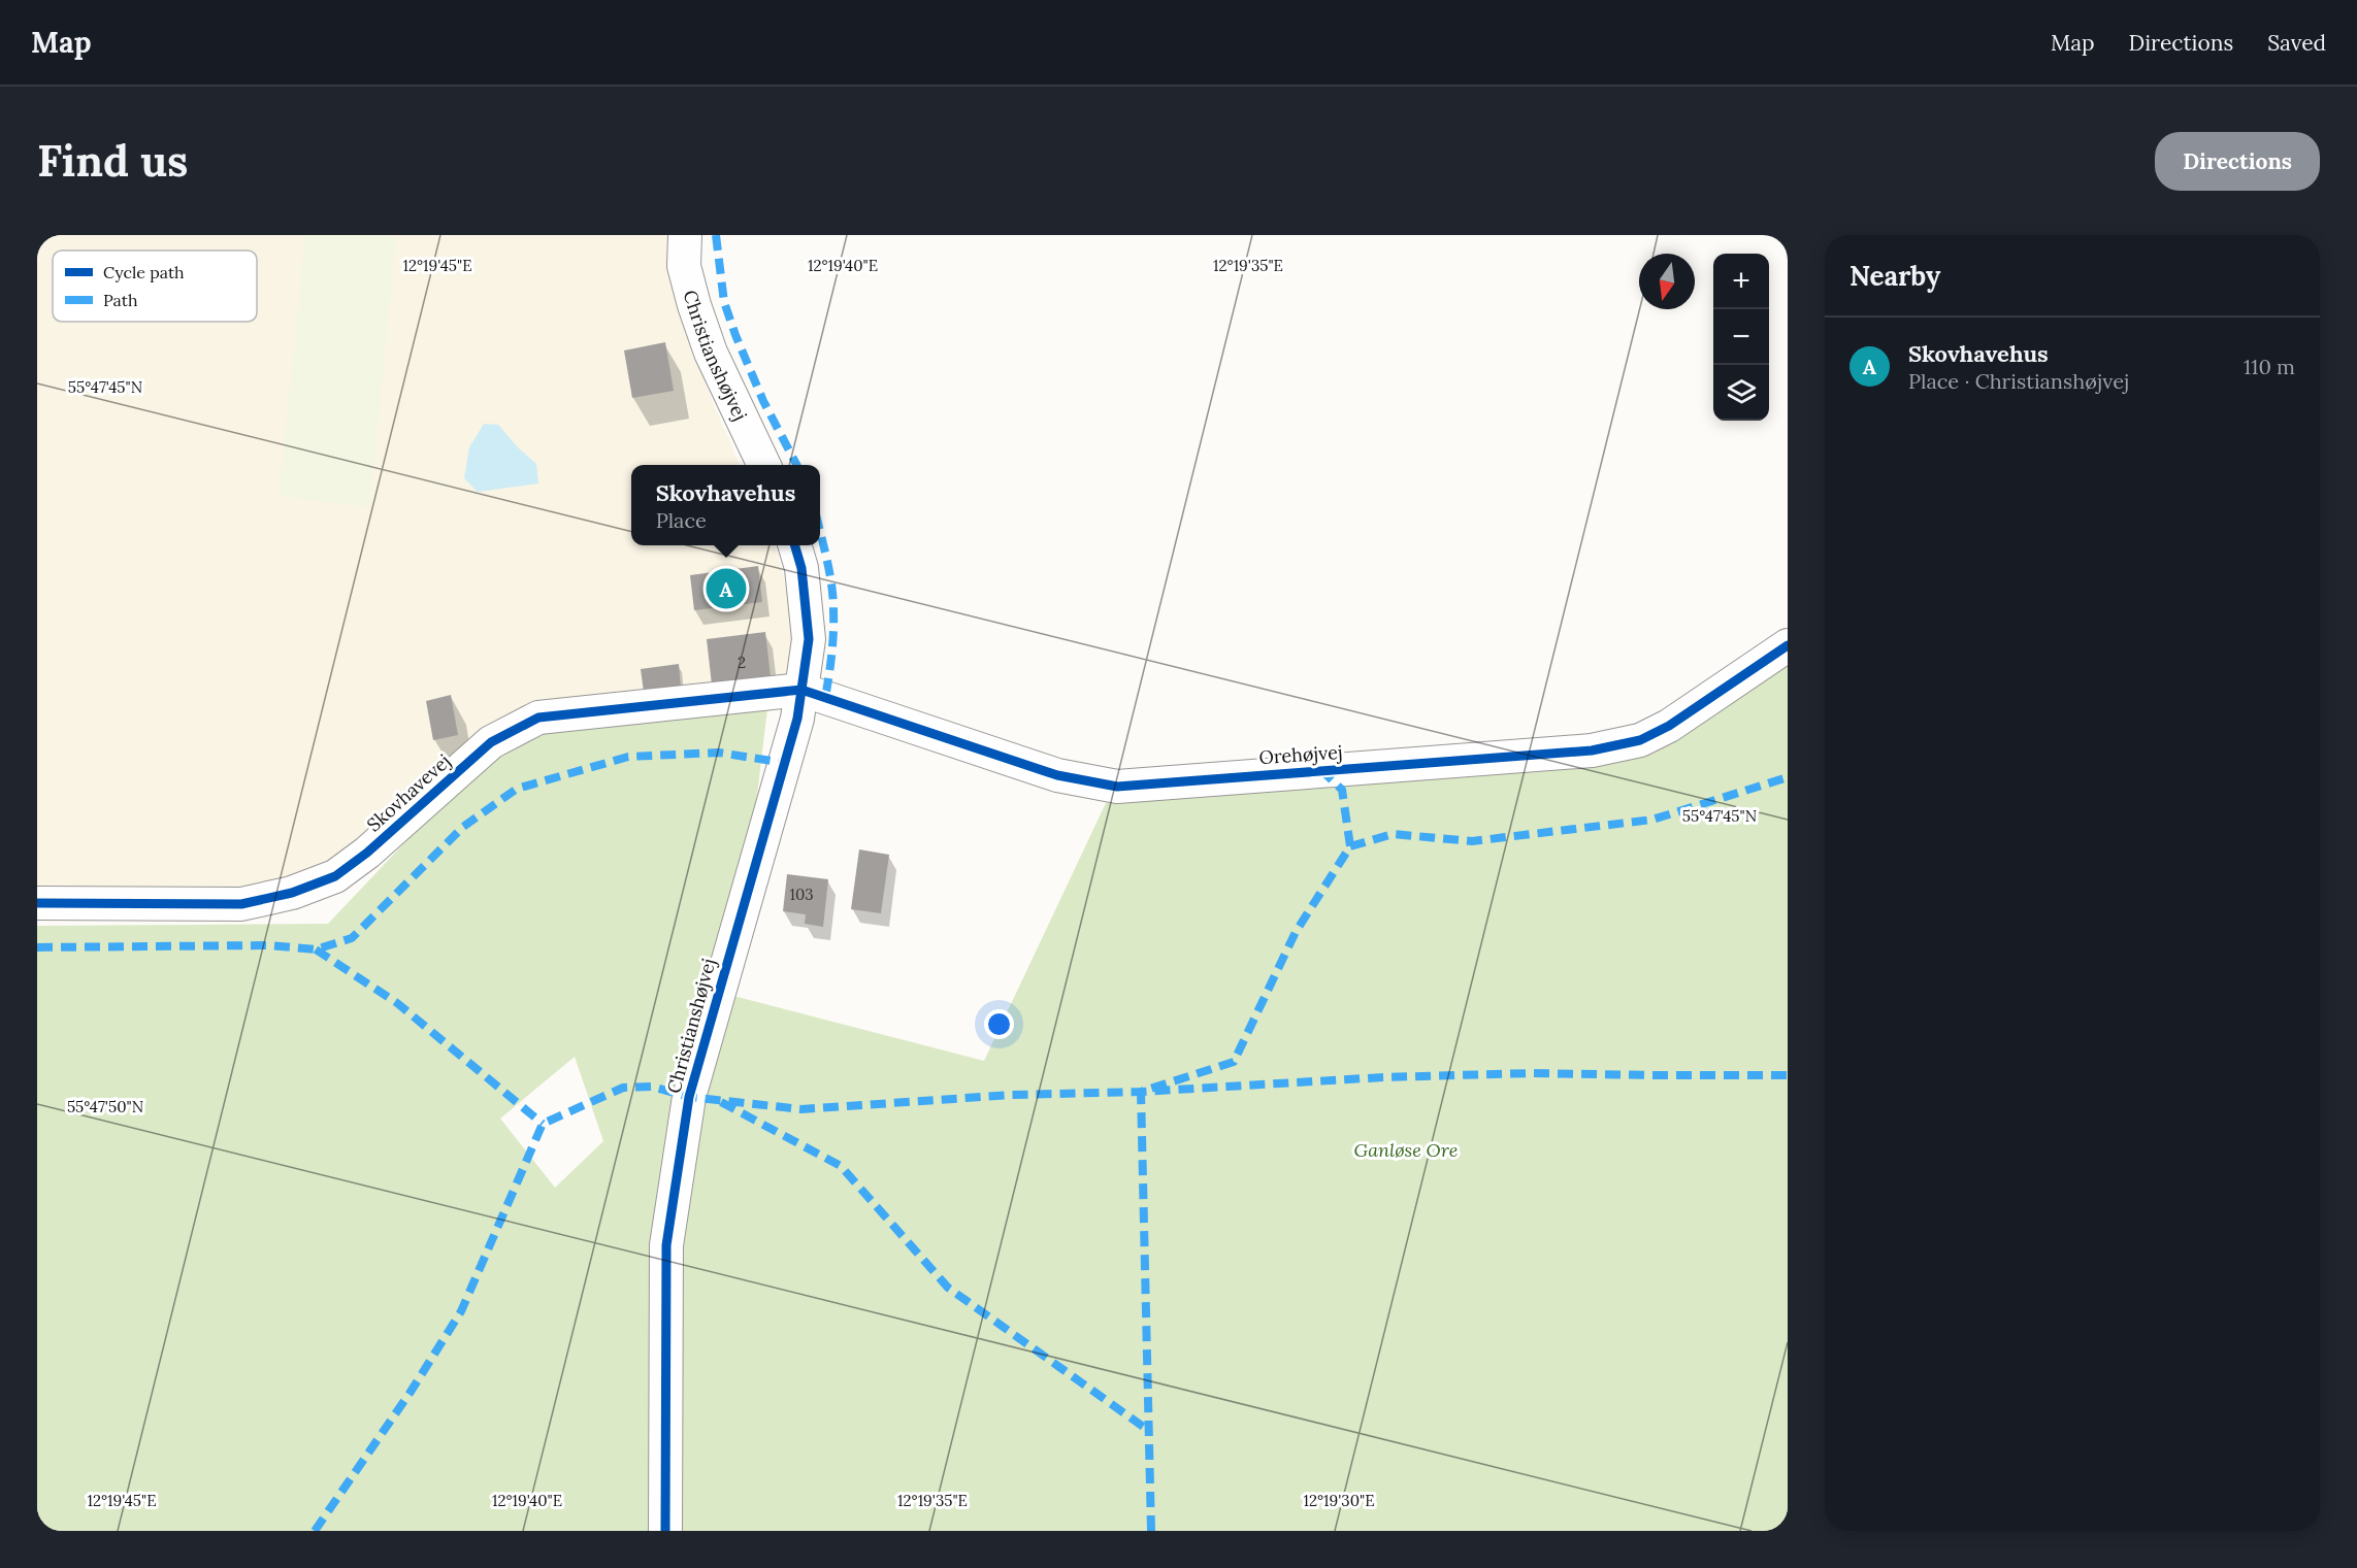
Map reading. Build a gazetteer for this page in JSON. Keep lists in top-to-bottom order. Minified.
{"streets":{"street":["Christianshøjvej","Orehøjvej","Skovhavevej"]},"crossings":[["Christianshøjvej","Orehøjvej"],["Christianshøjvej","Skovhavevej"],["Orehøjvej","Skovhavevej"]],"parks":["Ganløse Ore"],"house_numbers":["2","103"],"legend":["Cycle path","Path"],"north":"bottom","page":{"header":"Map","nav":["Map","Directions","Saved"],"buttons":"Directions","title":"Find us","heading":"Nearby","map_buttons":["+","−"],"list":[{"mark":"A","name":"Skovhavehus","note":"Place · Christianshøjvej","value":"110 m"}],"popup":["Skovhavehus","Place"],"pins":"A"},"coordinates":["12°19'45\"E","12°19'40\"E","12°19'35\"E","55°47'45\"N","55°47'50\"N","12°19'30\"E"]}
